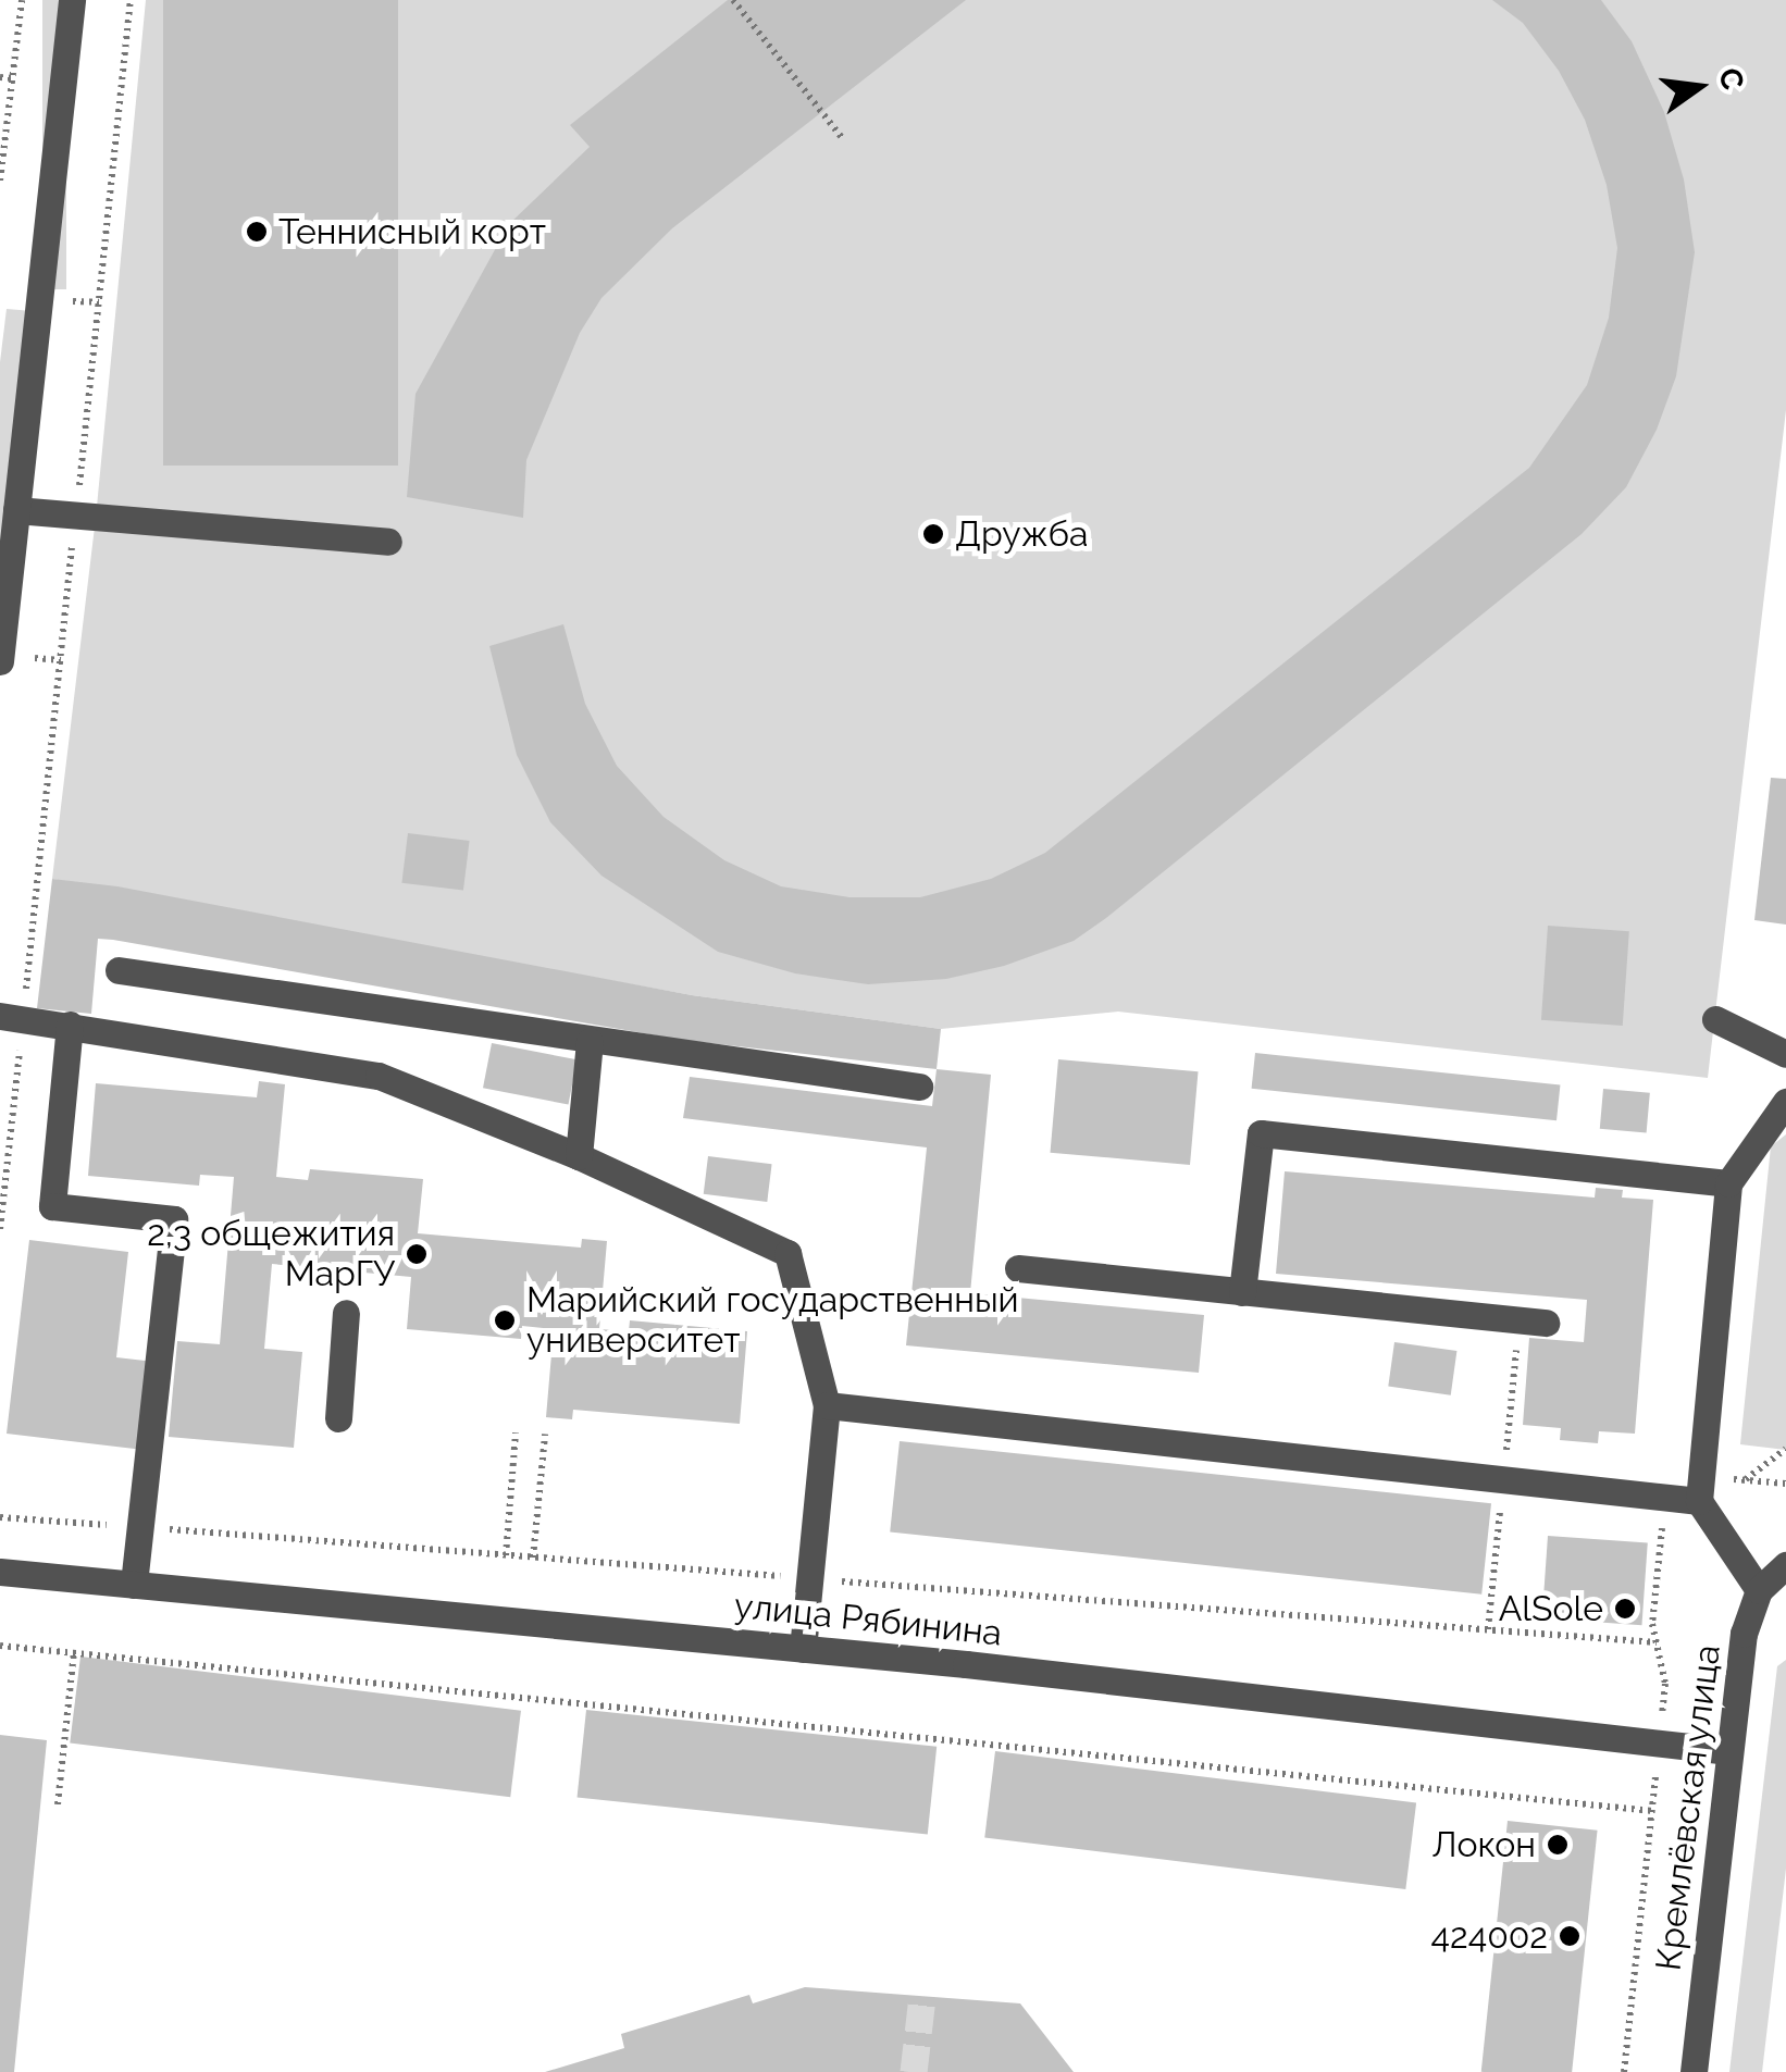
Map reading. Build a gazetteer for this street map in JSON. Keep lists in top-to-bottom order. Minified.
{"streets":{"street":["улица Рябинина","Кремлёвская улица"]},"crossings":[["улица Рябинина","Кремлёвская улица"]],"places":["Теннисный корт","Дружба","2,3 общежития МарГУ","Марийский государственный университет","AlSole","Локон","424002"],"north":"right"}
